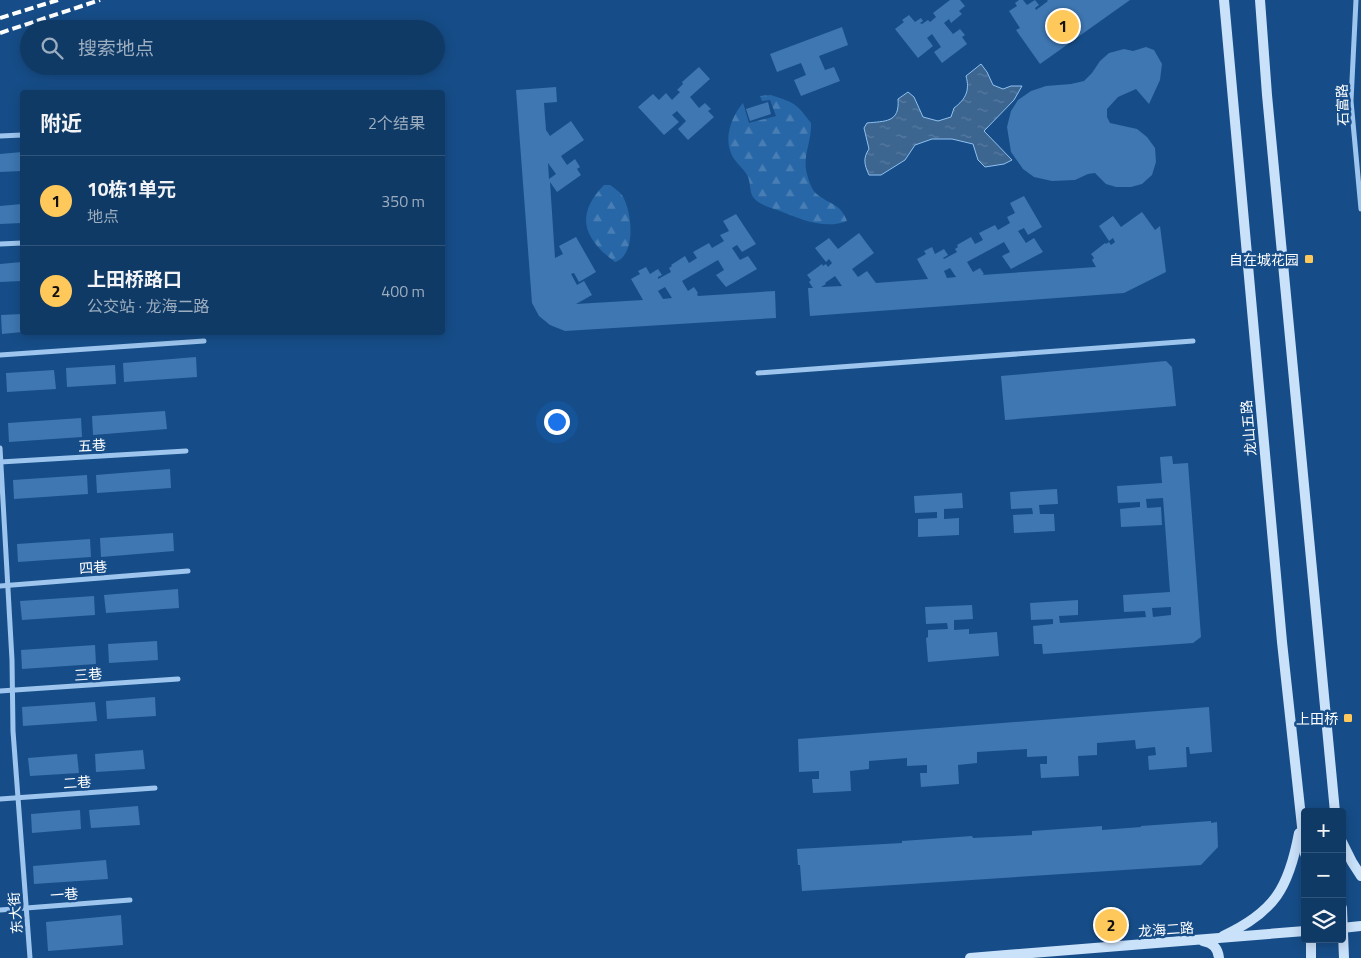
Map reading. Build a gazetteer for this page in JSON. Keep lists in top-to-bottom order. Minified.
{"streets":{"street":["石富路","龙山五路","五巷","四巷","三巷","二巷","一巷","东大街","龙海二路"]},"crossings":[["五巷","东大街"],["四巷","东大街"],["三巷","东大街"],["二巷","东大街"],["一巷","东大街"]],"places":{"transit":["自在城花园","上田桥"]},"page":{"pins":["1","2"],"search":"搜索地点","heading":["附近","2个结果"],"list":[{"mark":"1","name":"10栋1单元","note":"地点","value":"350 m"},{"mark":"2","name":"上田桥路口","note":"公交站 · 龙海二路","value":"400 m"}],"map_buttons":["+","−"]}}
